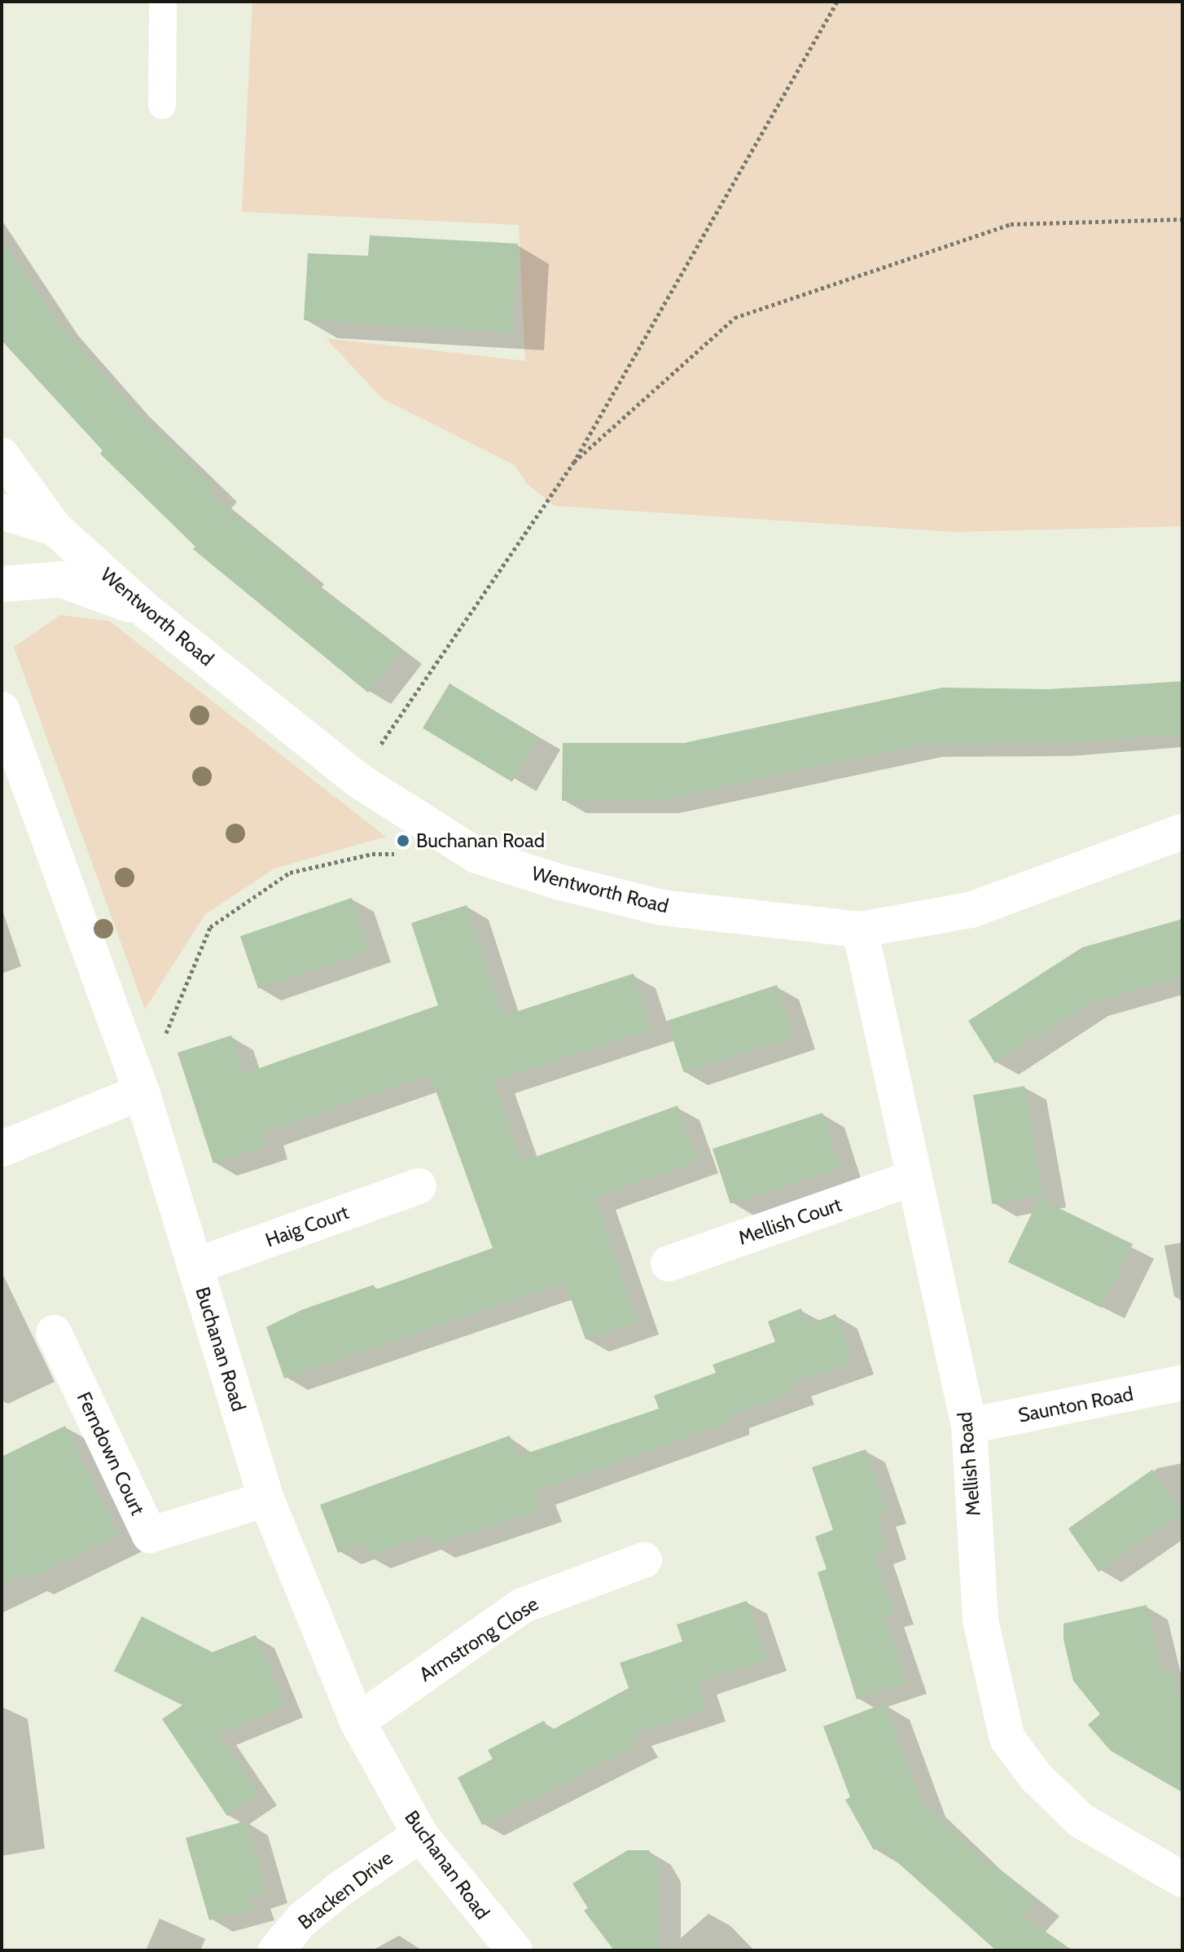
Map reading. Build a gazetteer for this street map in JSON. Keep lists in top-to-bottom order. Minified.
{"streets":{"street":["Wentworth Road","Mellish Court","Haig Court","Buchanan Road","Saunton Road","Ferndown Court","Mellish Road","Armstrong Close","Bracken Drive"]},"crossings":[["Wentworth Road","Mellish Road"],["Mellish Court","Mellish Road"],["Haig Court","Buchanan Road"],["Buchanan Road","Ferndown Court"],["Buchanan Road","Armstrong Close"],["Buchanan Road","Bracken Drive"],["Saunton Road","Mellish Road"]],"places":["Buchanan Road"]}
